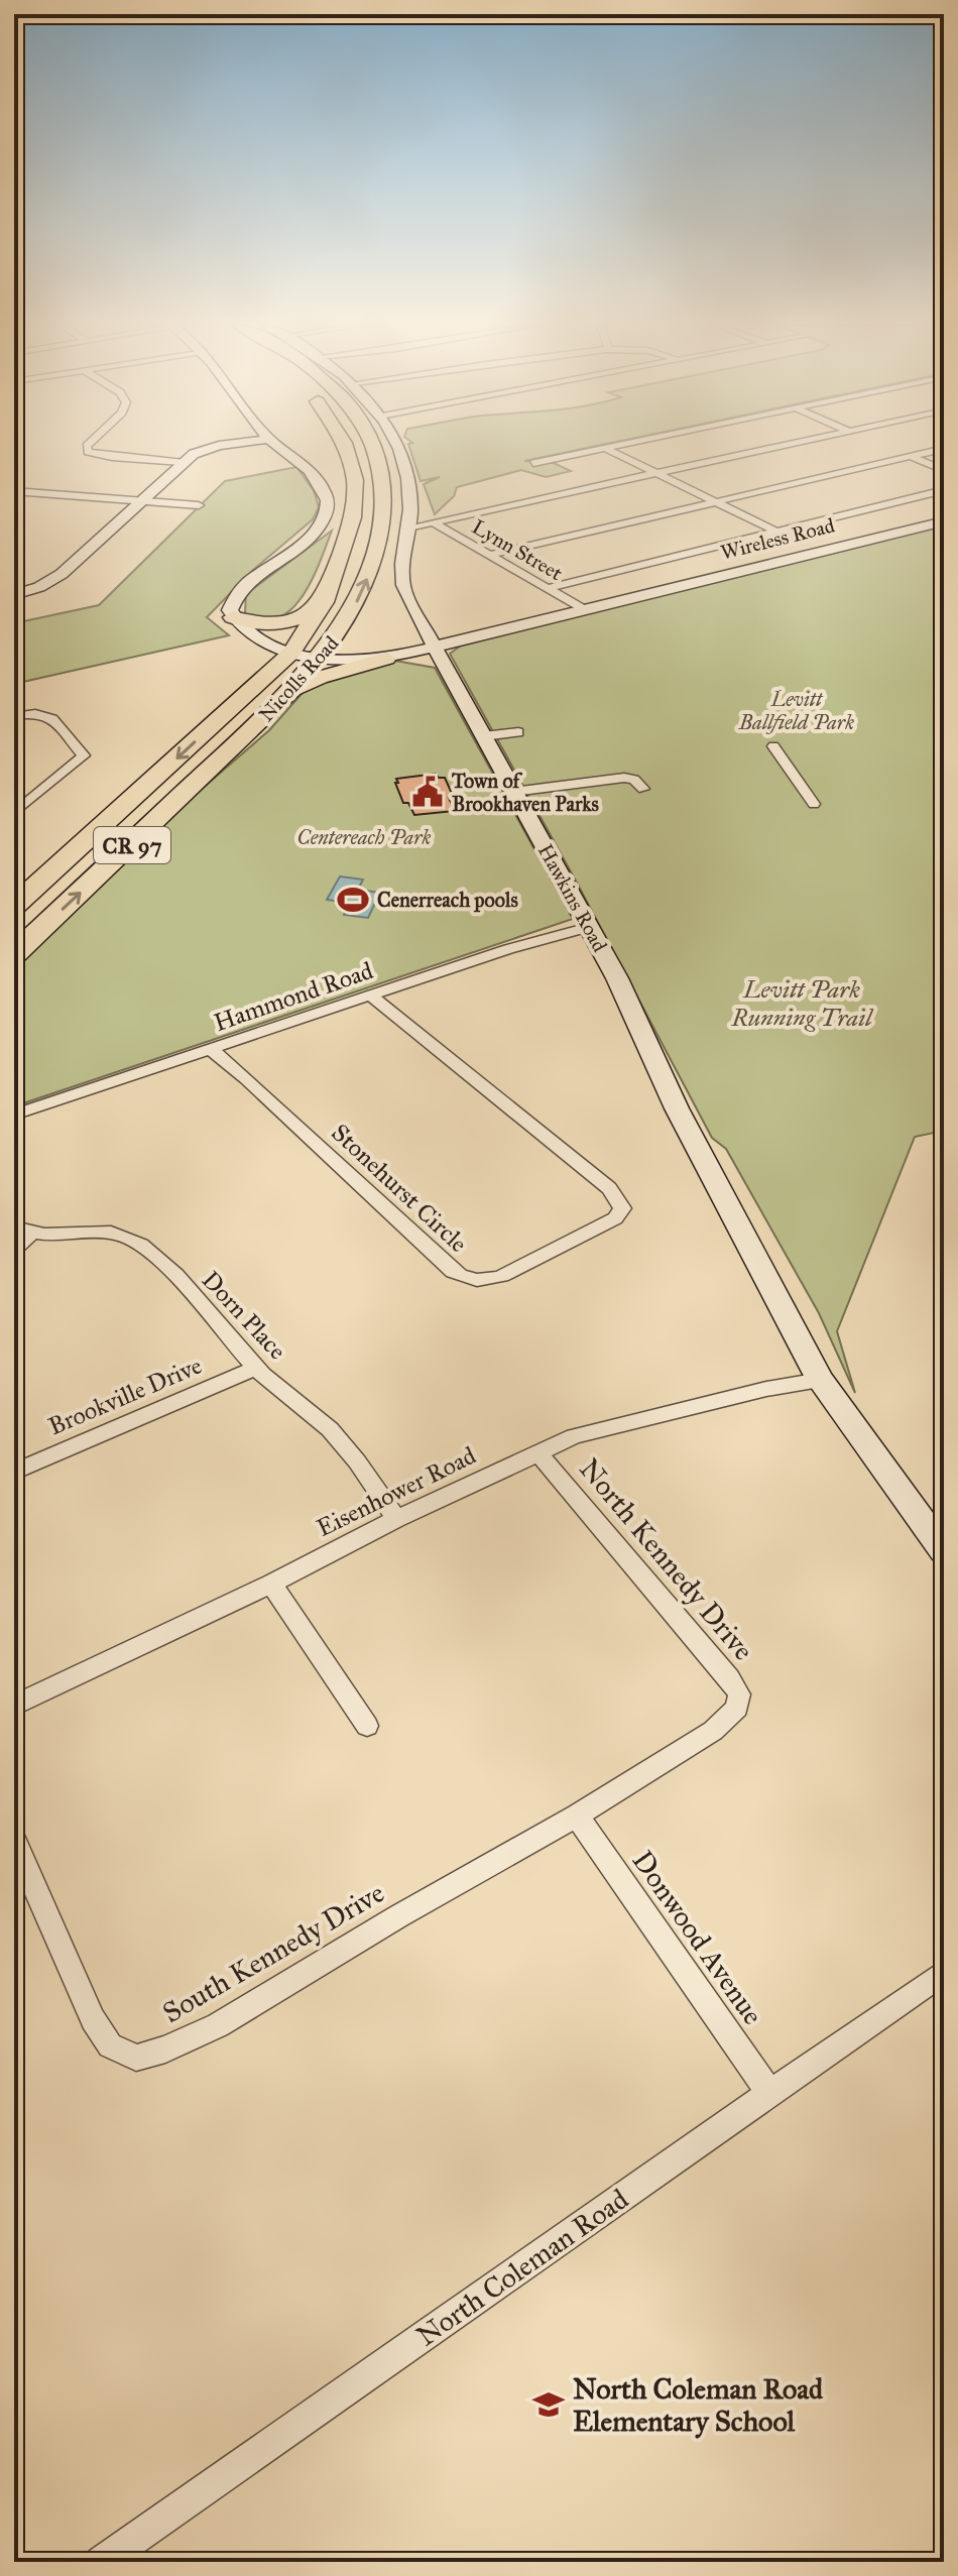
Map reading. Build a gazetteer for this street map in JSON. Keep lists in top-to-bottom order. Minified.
{"streets":{"highway":["Nicolls Road","CR 97"],"street":["Wireless Road","Lynn Street","Hawkins Road","Hammond Road","Stonehurst Circle","Dorn Place","Brookville Drive","Eisenhower Road","North Kennedy Drive","Donwood Avenue","South Kennedy Drive","North Coleman Road"]},"crossings":[["Wireless Road","Lynn Street"],["Wireless Road","Hawkins Road"],["Hawkins Road","Hammond Road"],["Hawkins Road","Eisenhower Road"],["Hammond Road","Stonehurst Circle"],["Dorn Place","Brookville Drive"],["Dorn Place","Eisenhower Road"],["Eisenhower Road","North Kennedy Drive"],["North Kennedy Drive","Donwood Avenue"],["North Kennedy Drive","South Kennedy Drive"],["Donwood Avenue","South Kennedy Drive"],["Donwood Avenue","North Coleman Road"]],"parks":["Levitt Ballfield Park","Centereach Park","Levitt Park Running Trail"],"places":{"public building":["Town of Brookhaven Parks"],"sports":["Cenerreach pools"],"school or university":["North Coleman Road Elementary School"]}}
